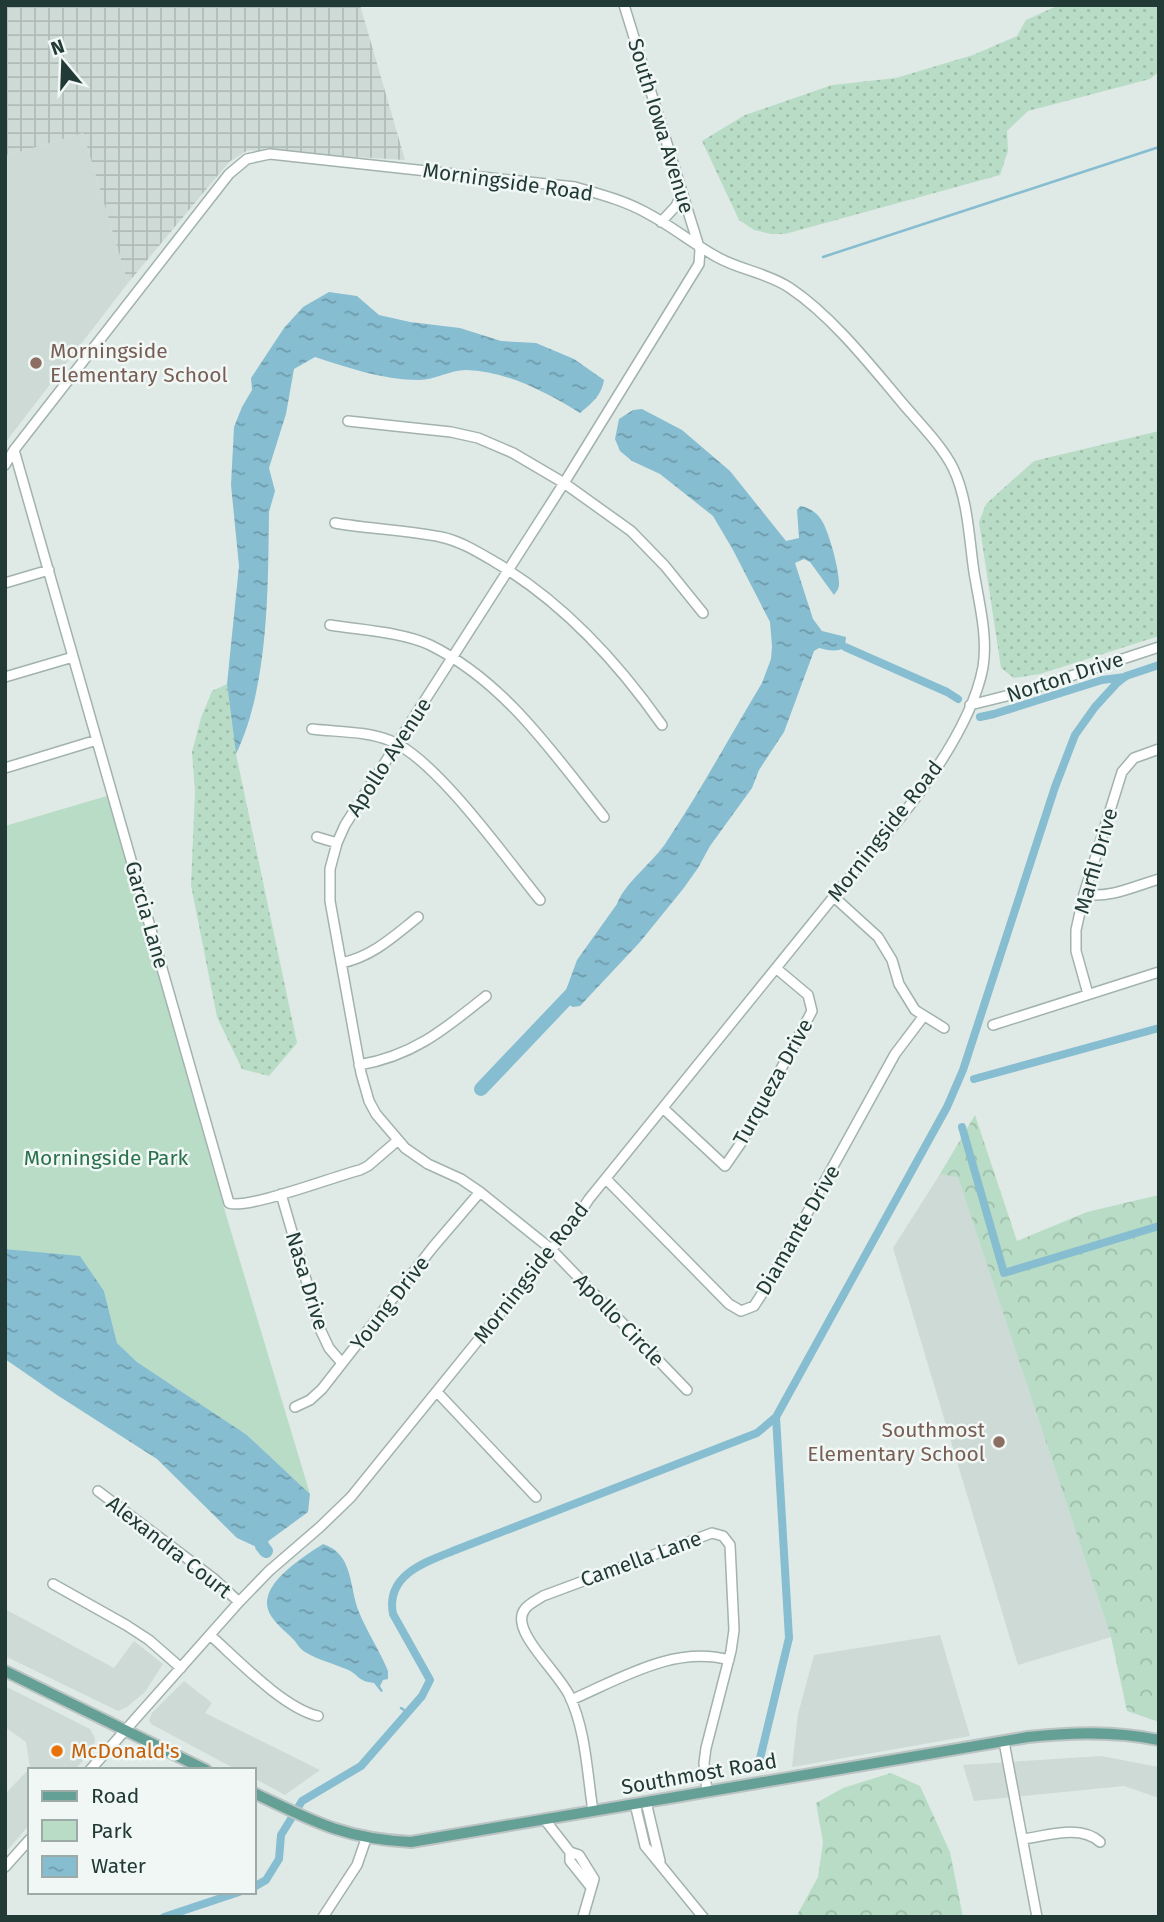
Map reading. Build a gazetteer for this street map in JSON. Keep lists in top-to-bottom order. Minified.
{"streets":{"main road":["Southmost Road"],"street":["South Iowa Avenue","Morningside Road","Norton Drive","Apollo Avenue","Marfil Drive","Garcia Lane","Turqueza Drive","Diamante Drive","Nasa Drive","Young Drive","Apollo Circle","Alexandra Court","Camella Lane"]},"crossings":[["South Iowa Avenue","Morningside Road"],["South Iowa Avenue","Apollo Avenue"],["Morningside Road","Norton Drive"],["Morningside Road","Apollo Avenue"],["Morningside Road","Garcia Lane"],["Morningside Road","Turqueza Drive"],["Morningside Road","Diamante Drive"],["Morningside Road","Apollo Circle"],["Morningside Road","Alexandra Court"],["Apollo Avenue","Garcia Lane"],["Apollo Avenue","Young Drive"],["Apollo Avenue","Apollo Circle"],["Garcia Lane","Nasa Drive"],["Nasa Drive","Young Drive"],["Camella Lane","Southmost Road"]],"parks":["Morningside Park"],"places":["Morningside Elementary School","Southmost Elementary School","McDonald's"],"legend":["Road","Park","Water"],"north":"top"}
